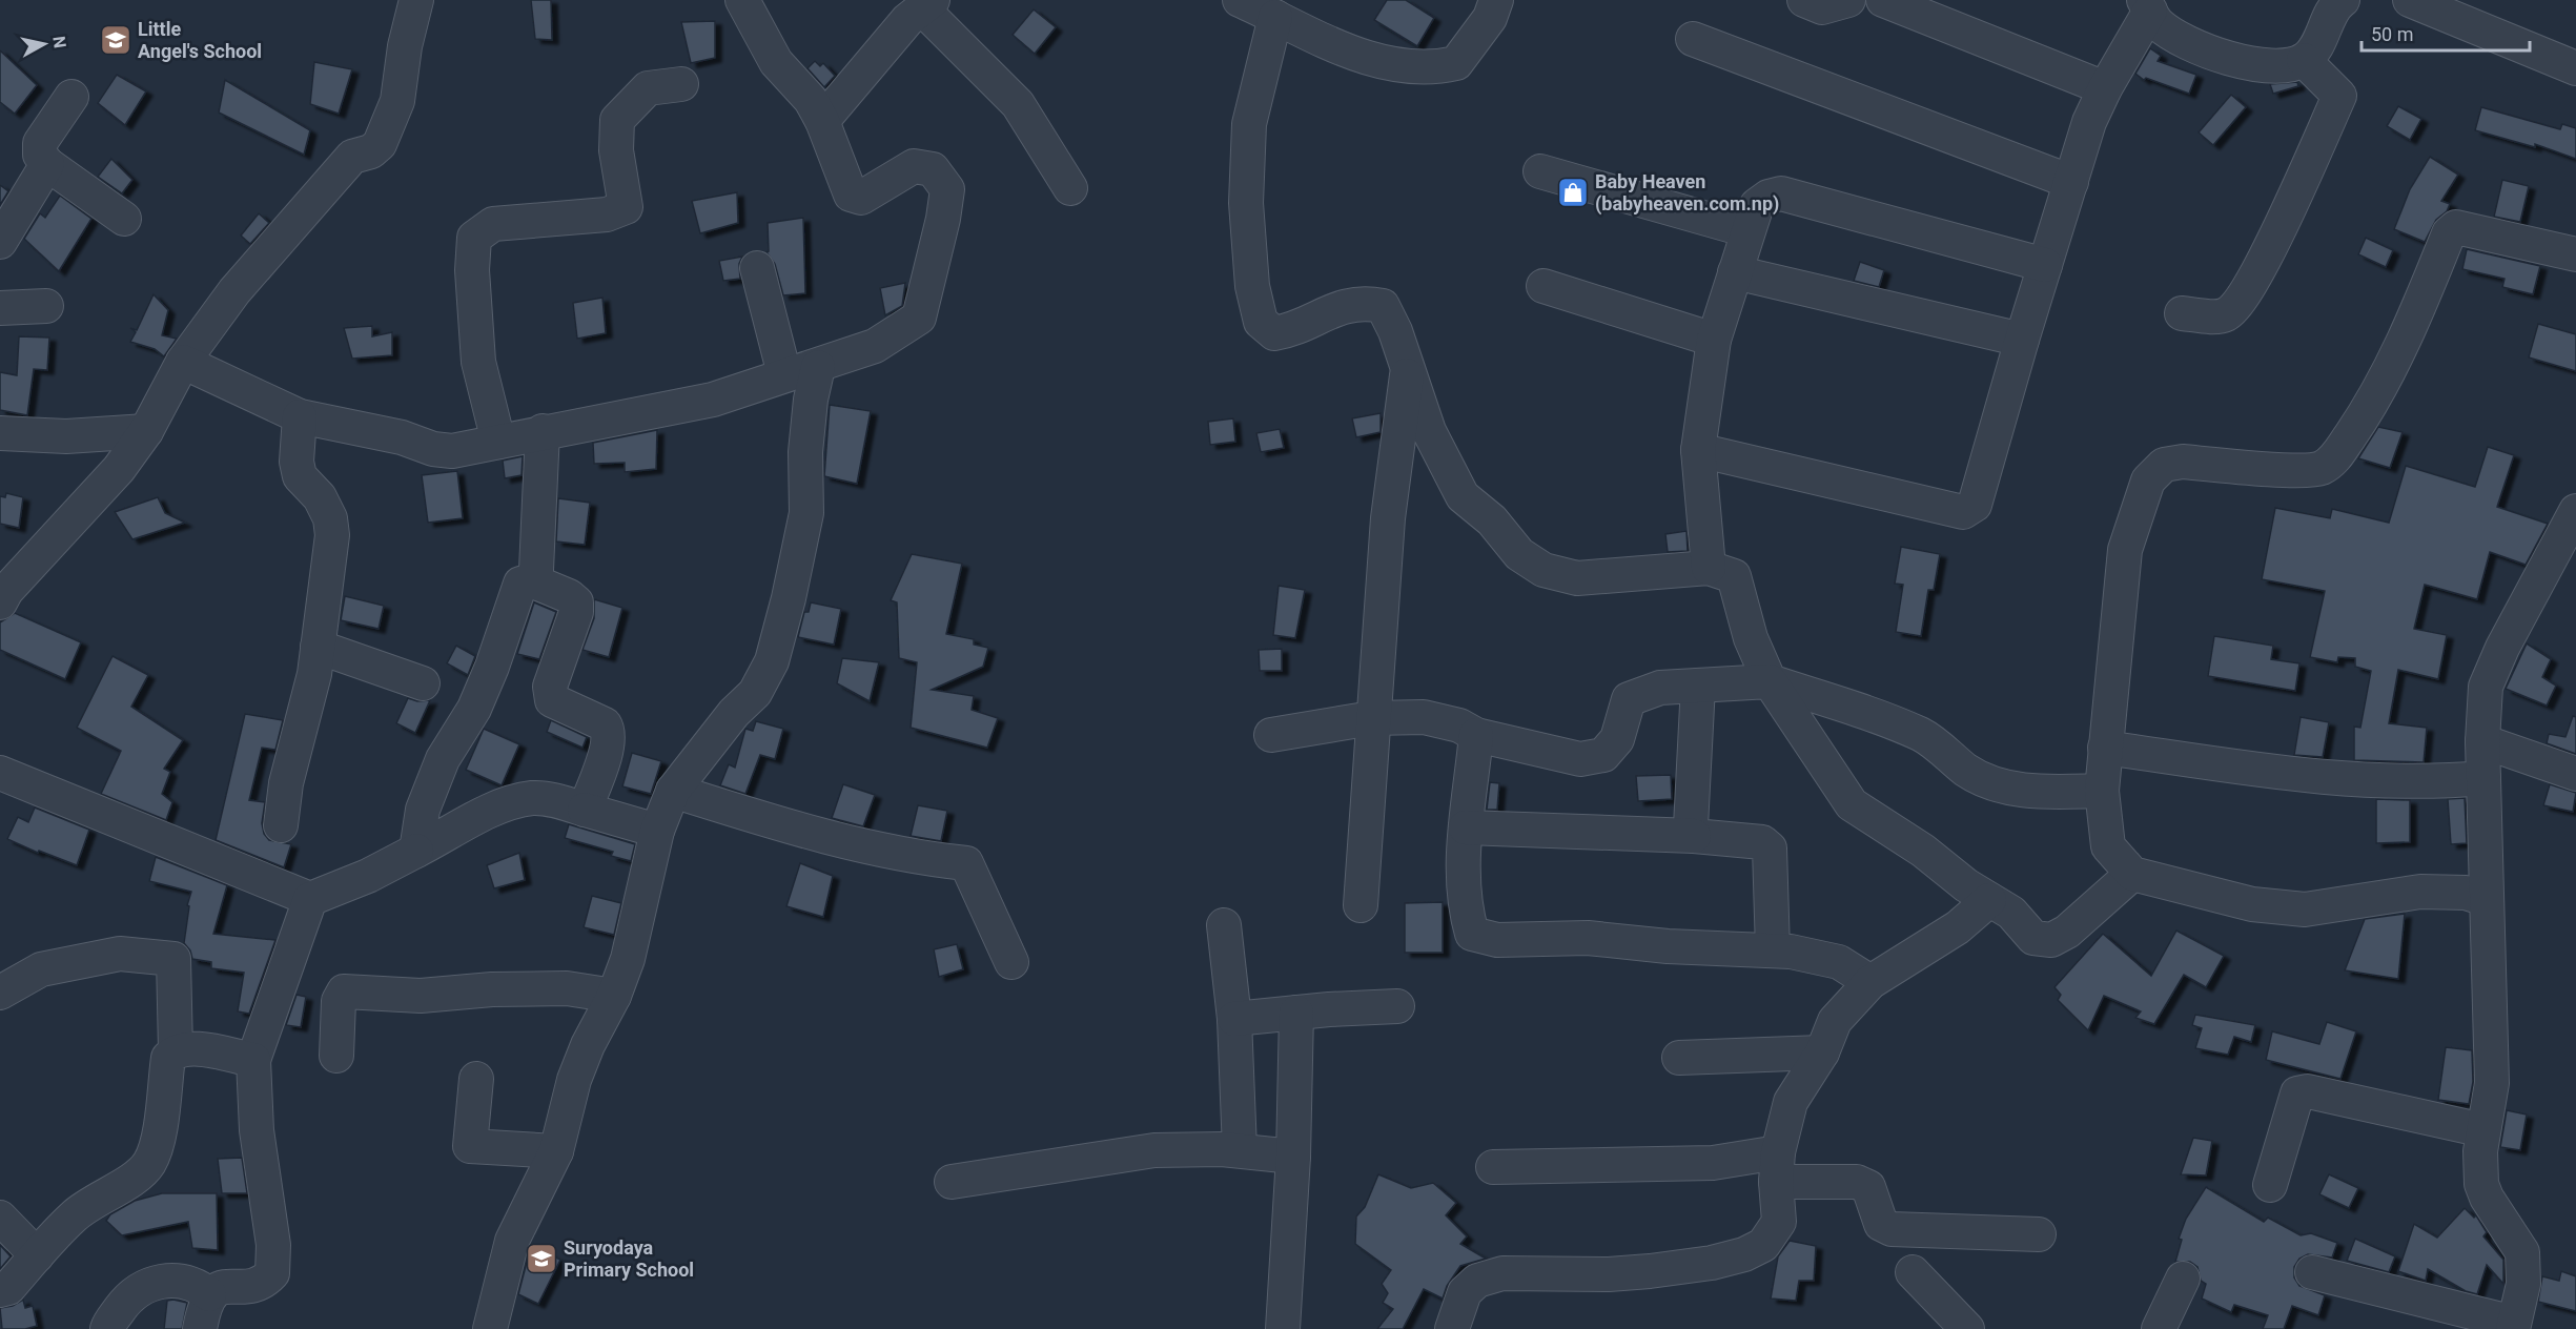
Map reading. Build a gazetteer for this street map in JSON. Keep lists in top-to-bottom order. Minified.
{"places":{"school or university":["Little Angel's School","Suryodaya Primary School"],"shop":["Baby Heaven (babyheaven.com.np)"]},"scale_bar":"50 m","north":"right"}
